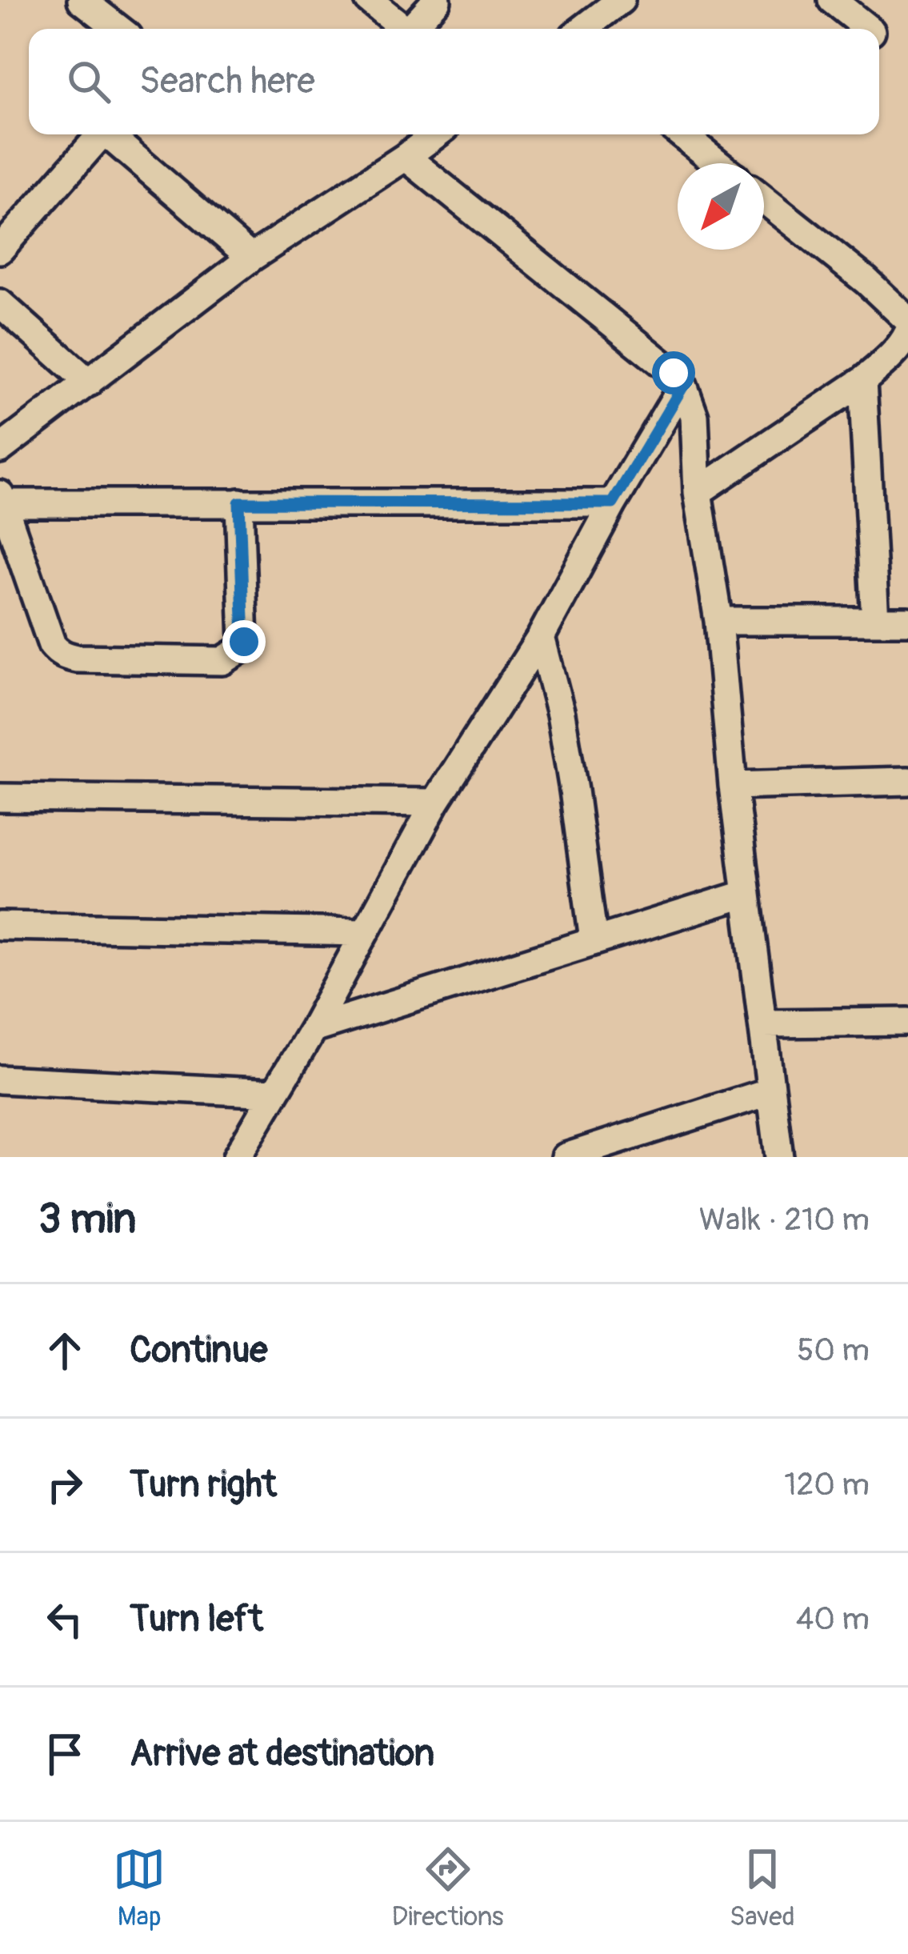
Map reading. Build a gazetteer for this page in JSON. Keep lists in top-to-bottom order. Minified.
{"north":"bottom left","page":{"search":"Search here","heading":["3 min","Walk · 210 m"],"list":[["Continue","50 m"],["Turn right","120 m"],["Turn left","40 m"],"Arrive at destination"],"nav":["Map","Directions","Saved"]}}
